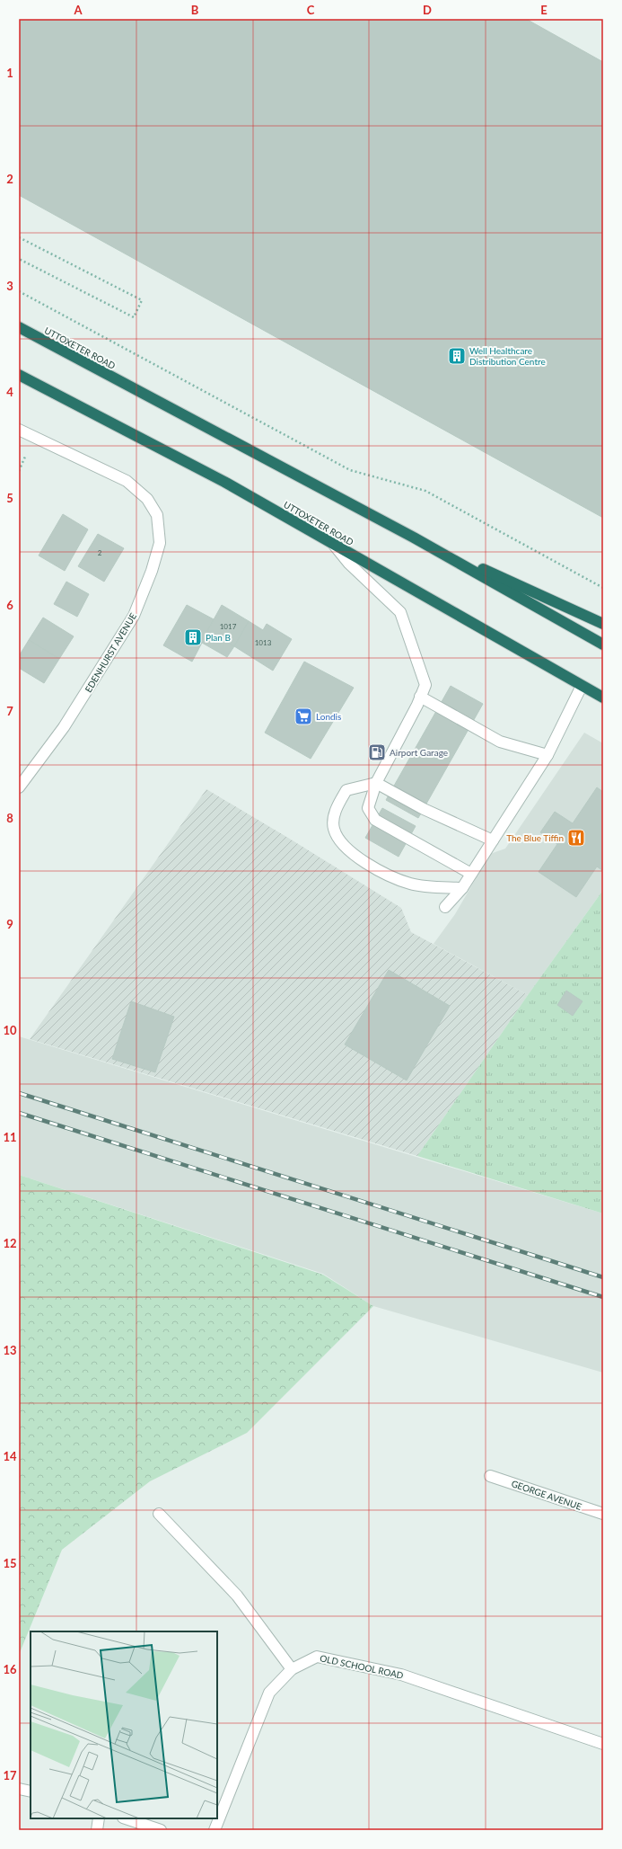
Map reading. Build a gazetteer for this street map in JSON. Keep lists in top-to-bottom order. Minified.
{"streets":{"highway":["UTTOXETER ROAD"],"street":["EDENHURST AVENUE","GEORGE AVENUE","OLD SCHOOL ROAD"]},"places":{"building":["Well Healthcare Distribution Centre","Plan B"],"supermarket":["Londis"],"fuel station":["Airport Garage"],"restaurant":["The Blue Tiffin"]},"house_numbers":["2","1017","1013"],"grid":{"columns":["A","B","C","D","E"],"rows":["1","2","3","4","5","6","7","8","9","10","11","12","13","14","15","16","17"]}}
